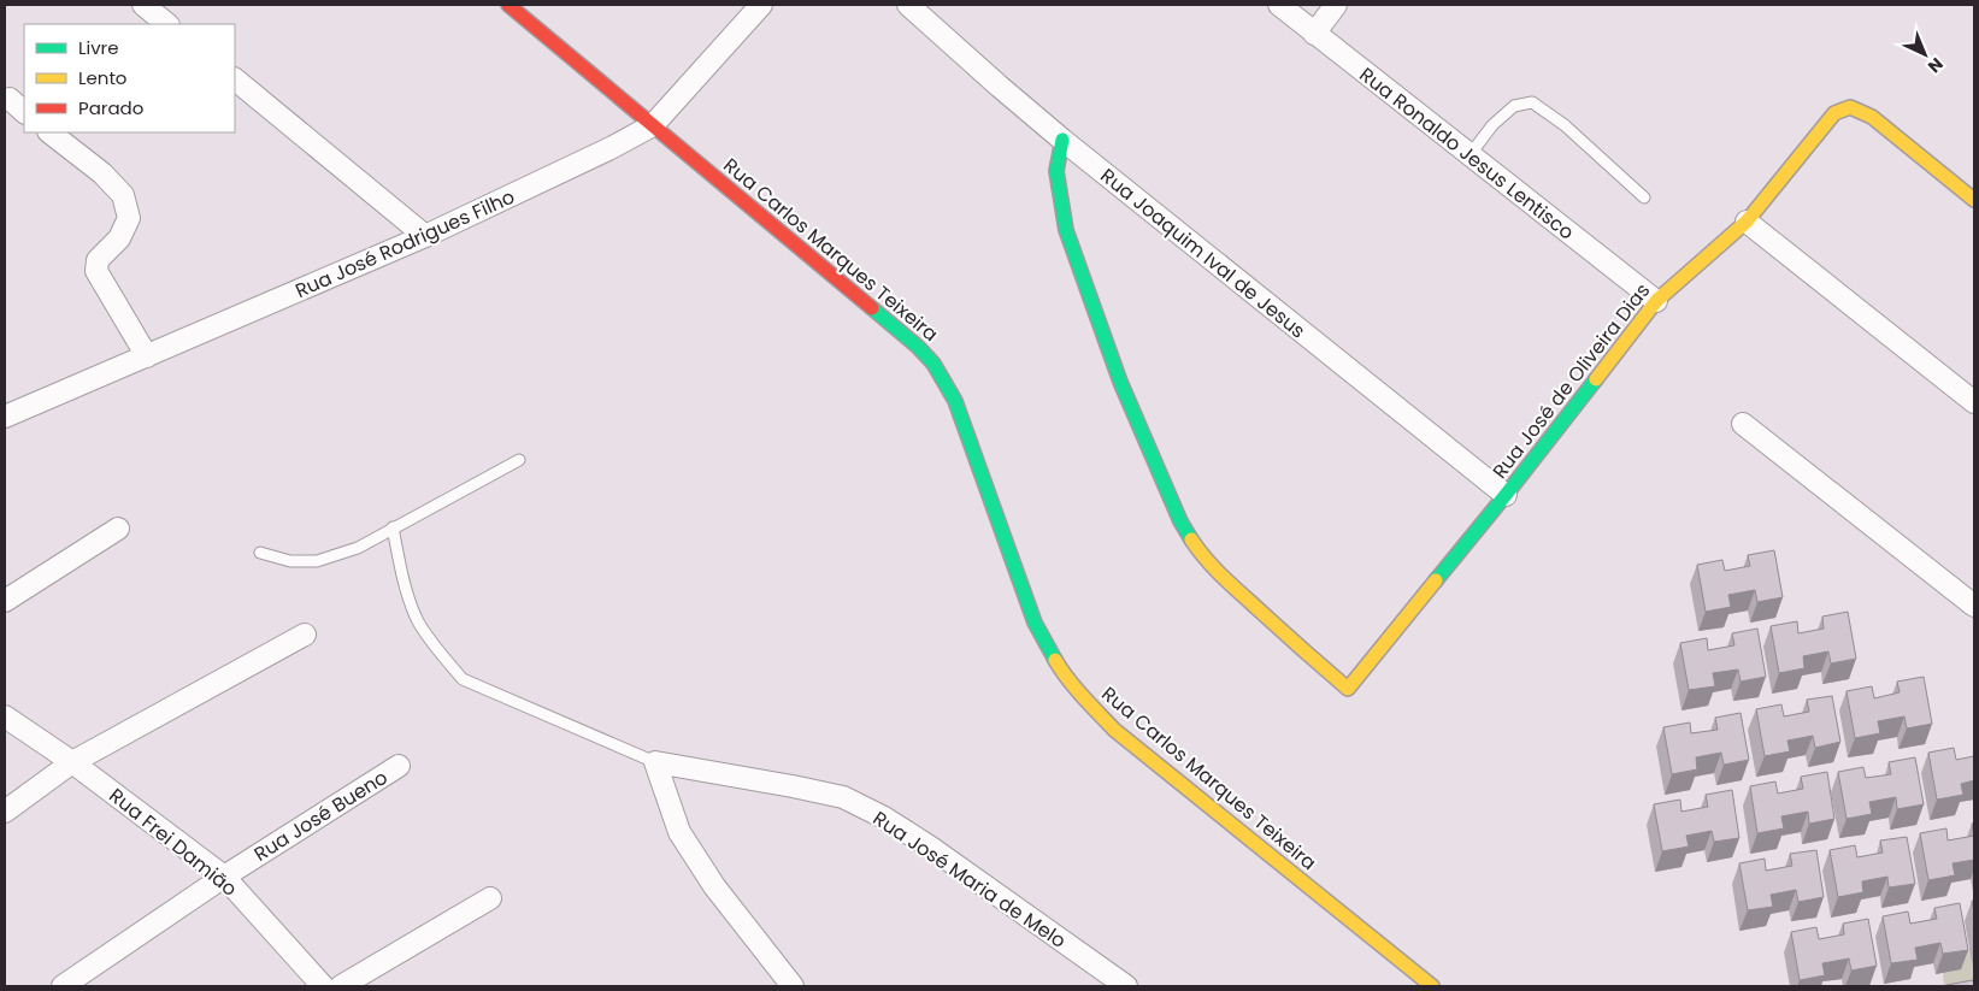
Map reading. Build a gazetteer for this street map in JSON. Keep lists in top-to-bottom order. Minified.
{"streets":{"street":["Rua Ronaldo Jesus Lentisco","Rua José Rodrigues Filho","Rua Carlos Marques Teixeira","Rua Joaquim Ival de Jesus","Rua José de Oliveira Dias","Rua José Bueno","Rua Frei Damião","Rua José Maria de Melo"]},"crossings":[["Rua Ronaldo Jesus Lentisco","Rua José de Oliveira Dias"],["Rua José Rodrigues Filho","Rua Carlos Marques Teixeira"],["Rua Joaquim Ival de Jesus","Rua José de Oliveira Dias"],["Rua José Bueno","Rua Frei Damião"]],"legend":["Livre","Lento","Parado"],"north":"bottom right"}
